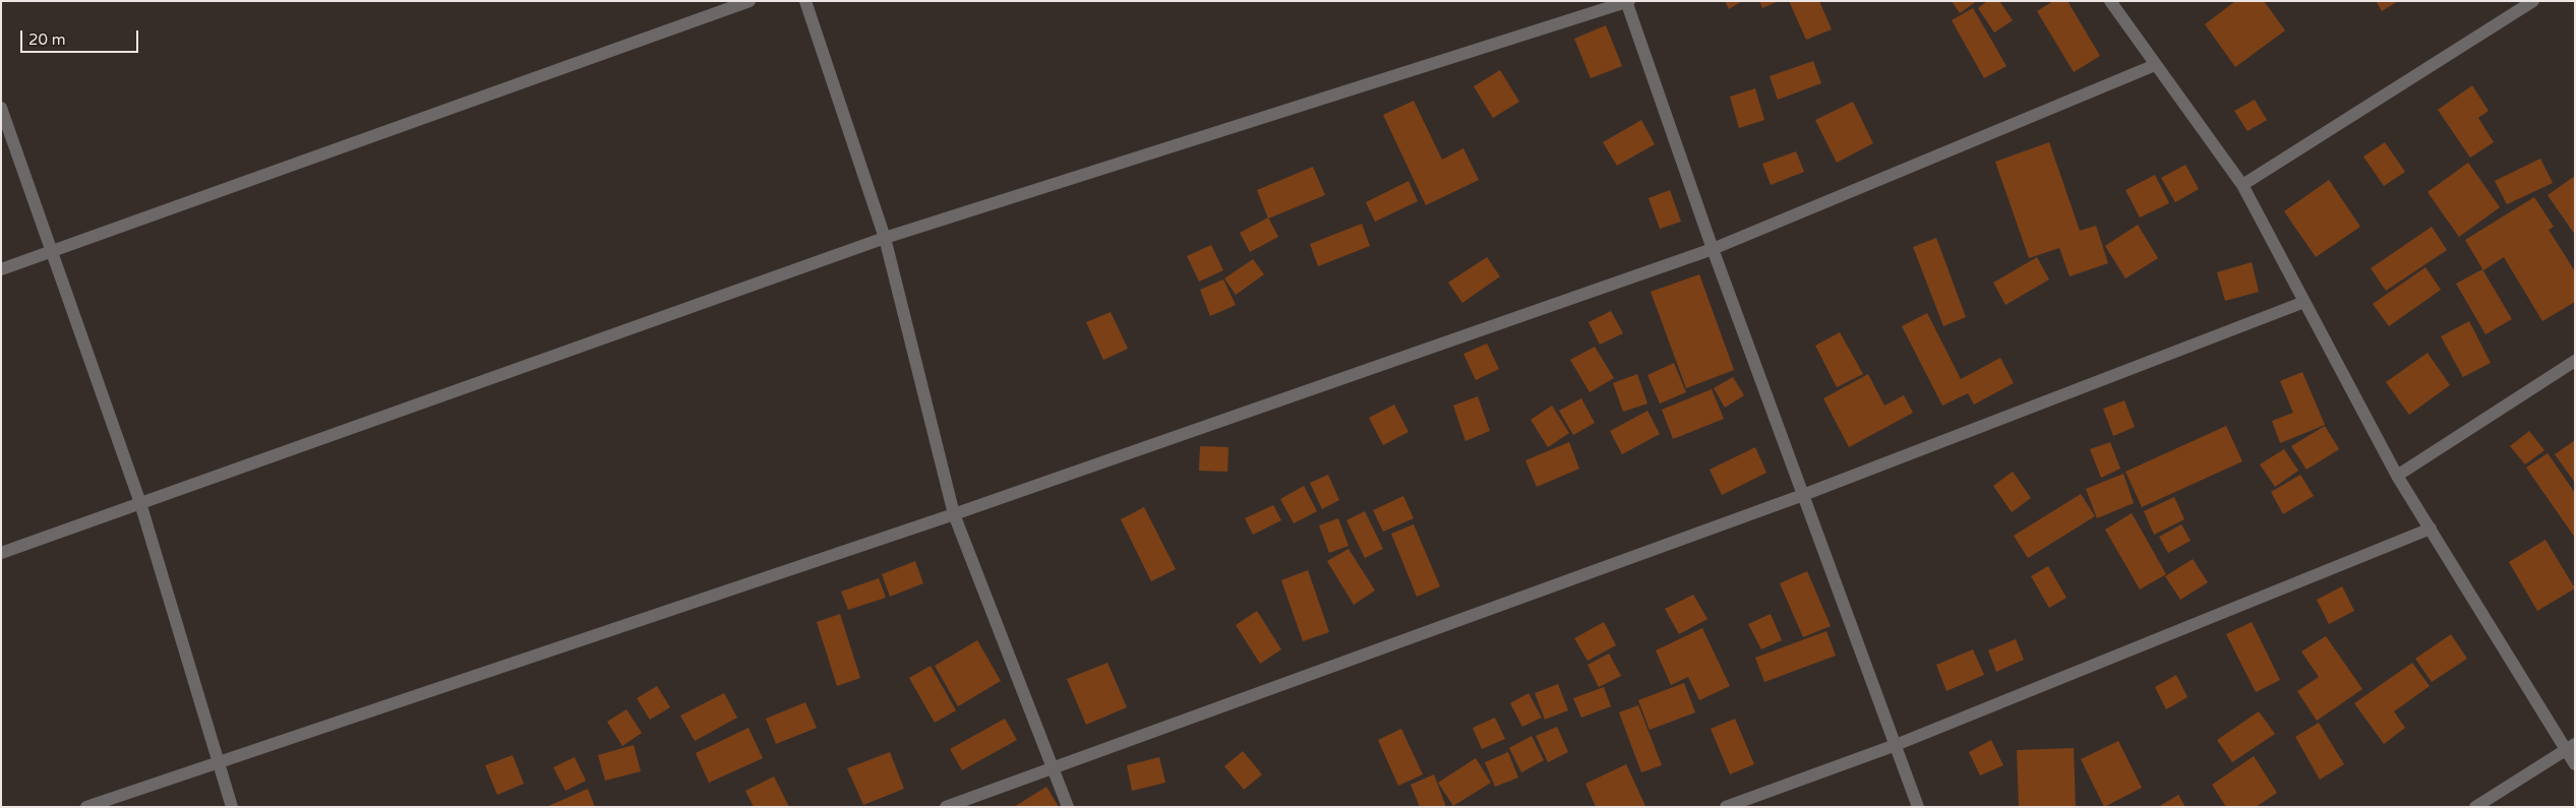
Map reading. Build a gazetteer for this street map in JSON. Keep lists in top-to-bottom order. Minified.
{"scale_bar":"20 m"}
